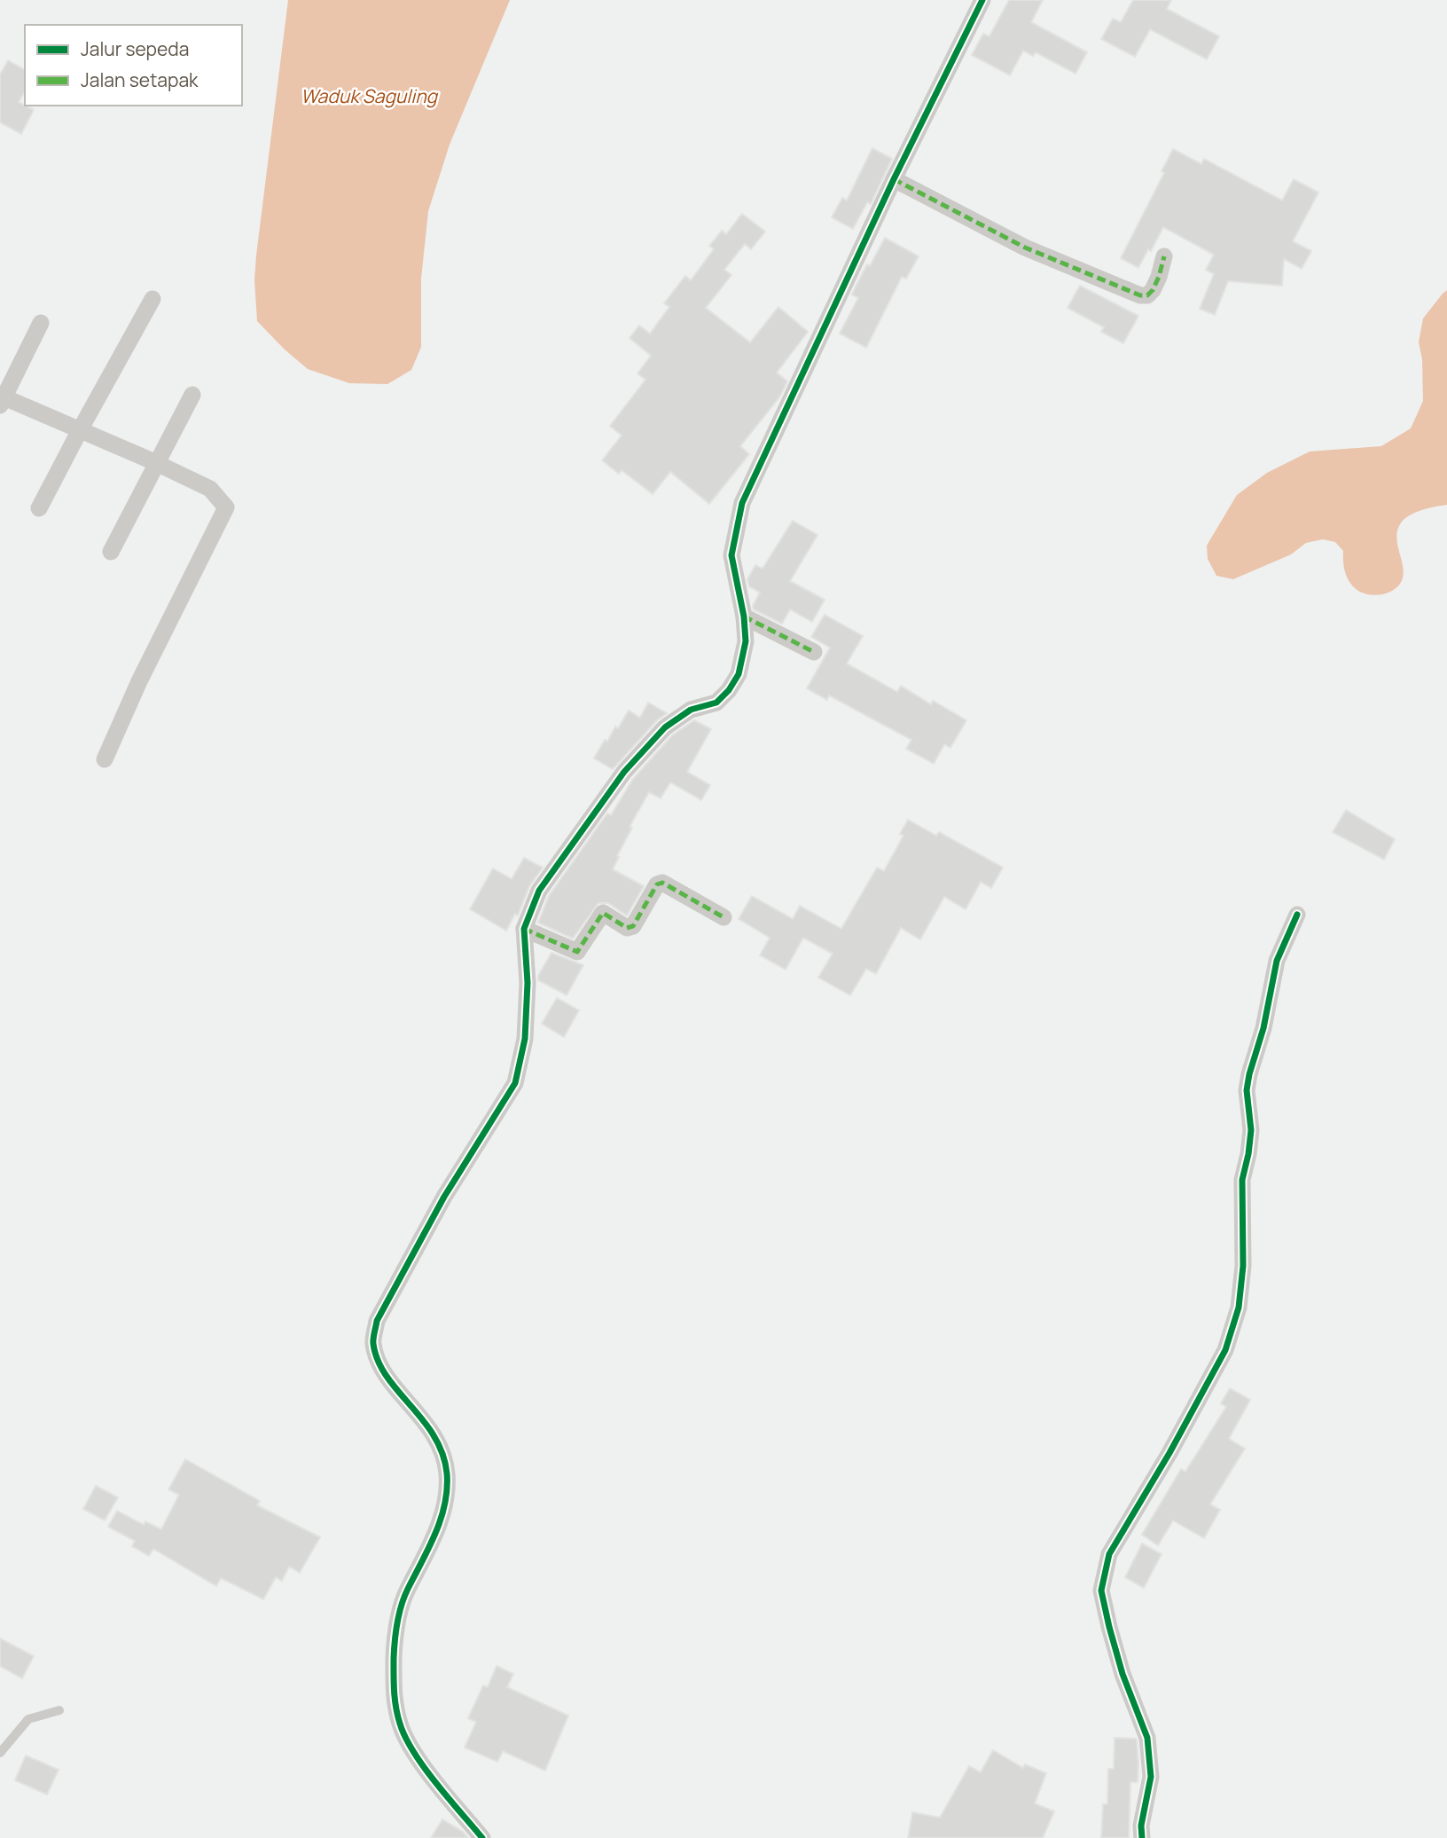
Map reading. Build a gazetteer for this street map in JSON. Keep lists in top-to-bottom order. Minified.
{"water":["Waduk Saguling"],"legend":["Jalur sepeda","Jalan setapak"]}
